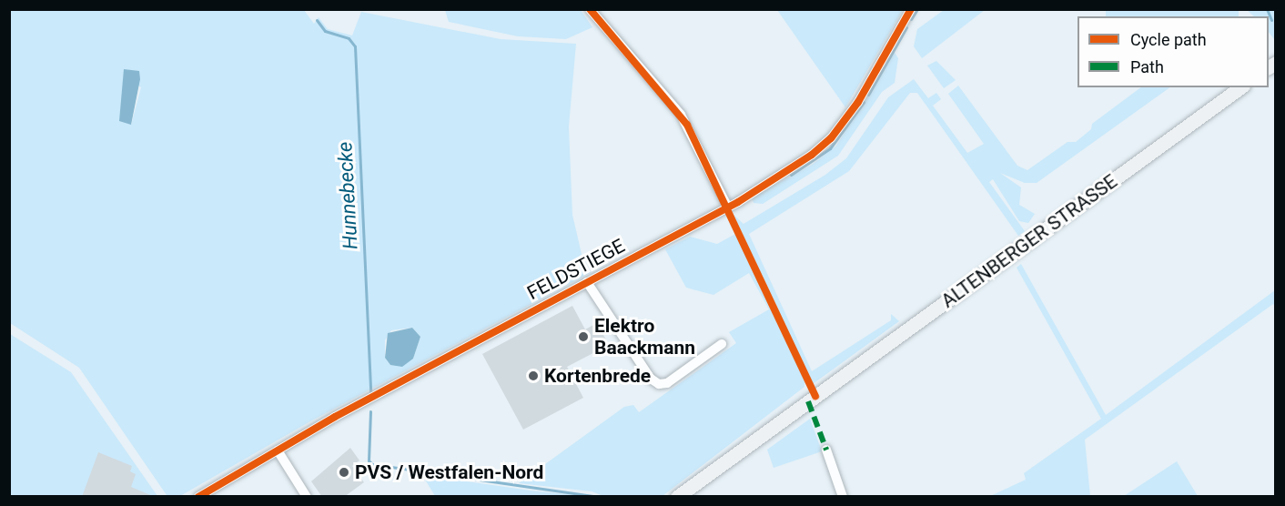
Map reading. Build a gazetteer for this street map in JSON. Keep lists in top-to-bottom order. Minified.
{"streets":{"main road":["ALTENBERGER STRASSE"],"street":["FELDSTIEGE"]},"water":["Hunnebecke"],"places":["Elektro Baackmann","Kortenbrede","PVS / Westfalen-Nord"],"legend":["Cycle path","Path"]}
